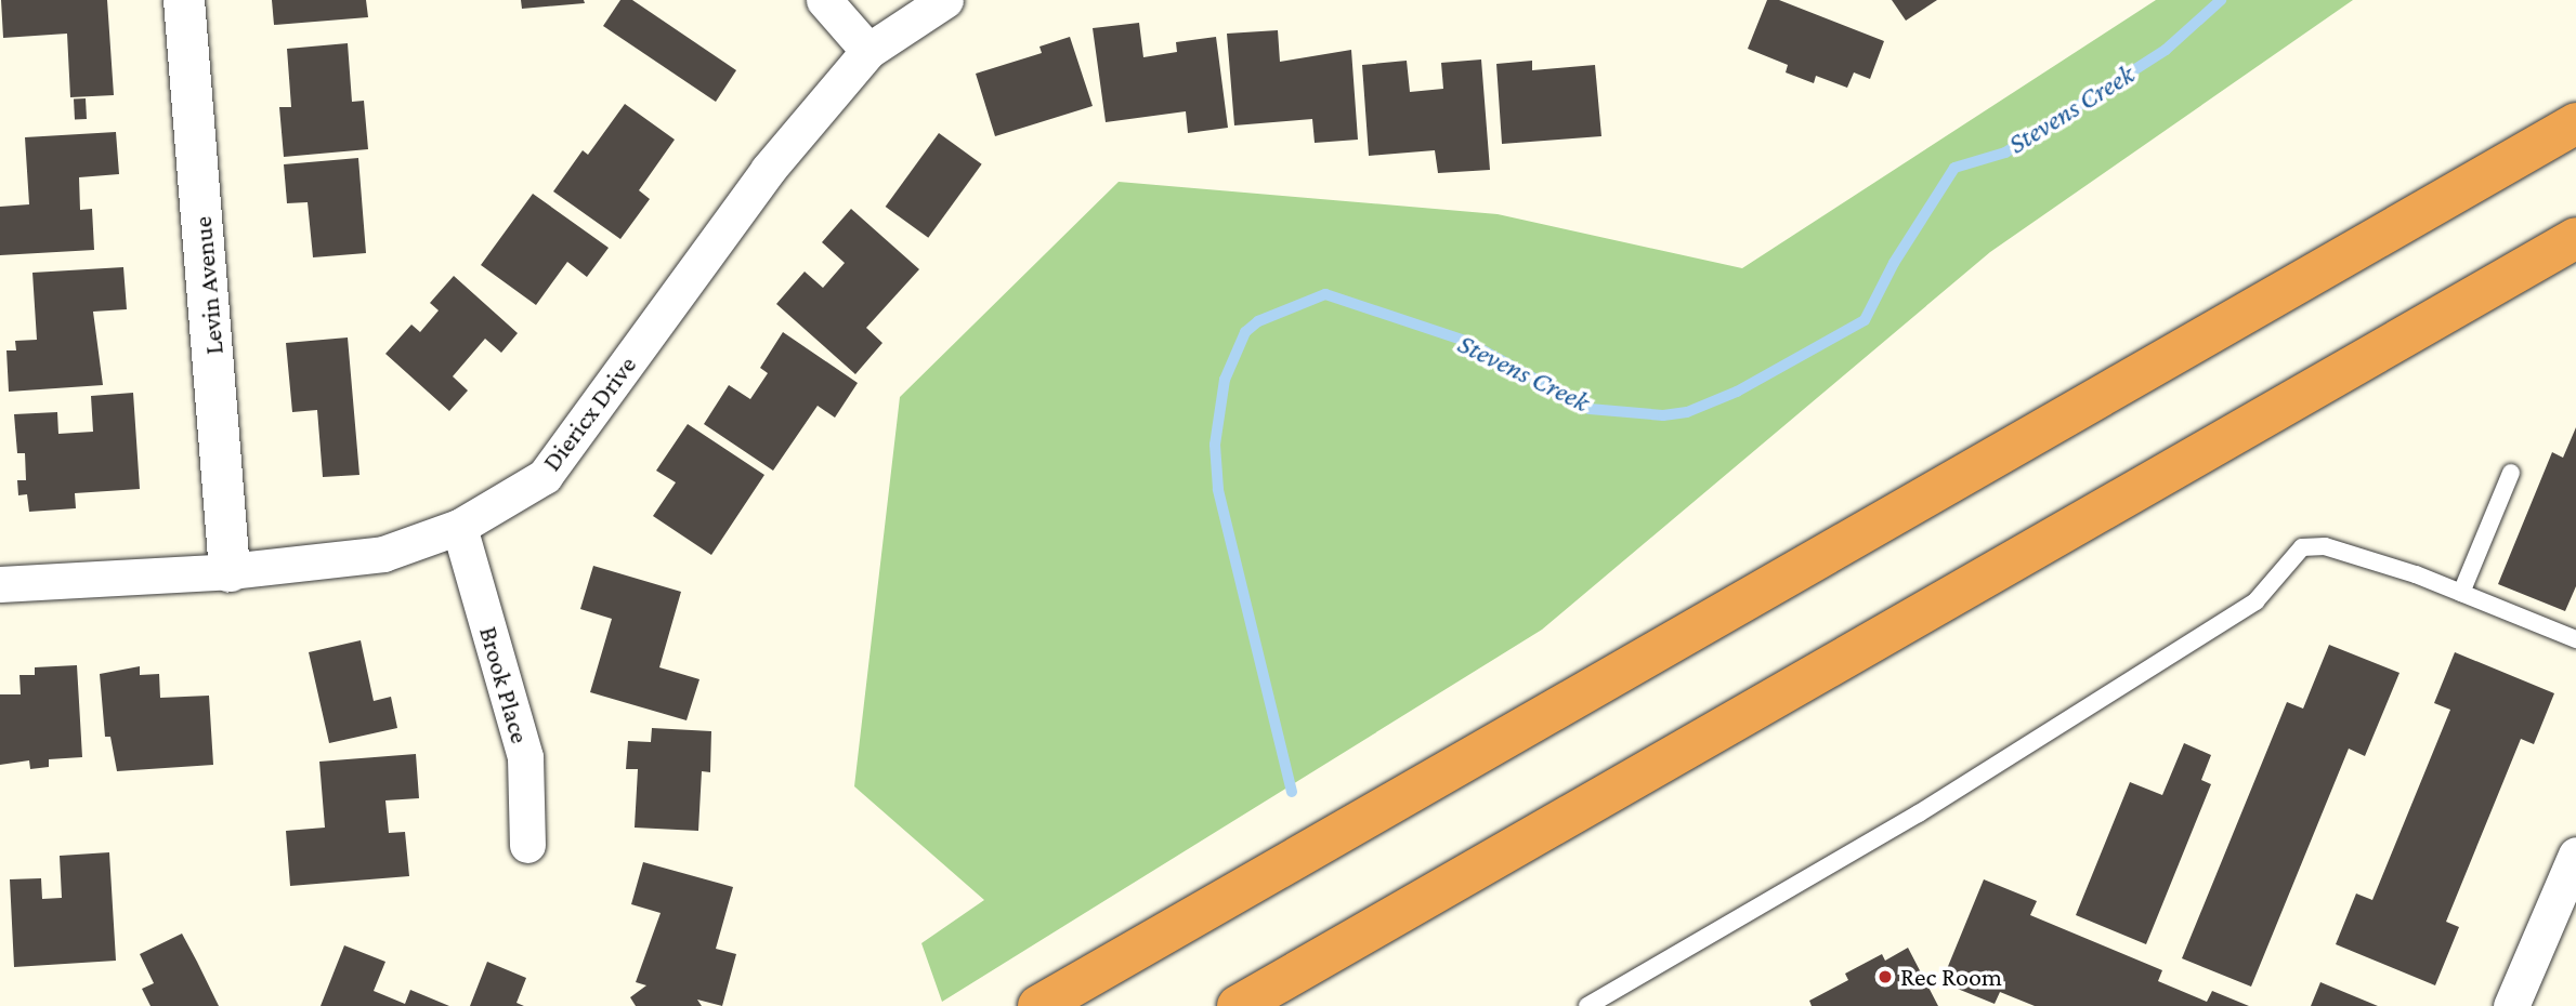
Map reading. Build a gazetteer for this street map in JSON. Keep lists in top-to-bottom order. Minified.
{"streets":{"street":["Levin Avenue","Diericx Drive","Brook Place"]},"crossings":[["Levin Avenue","Diericx Drive"],["Diericx Drive","Brook Place"]],"water":["Stevens Creek"],"places":["Rec Room"]}
